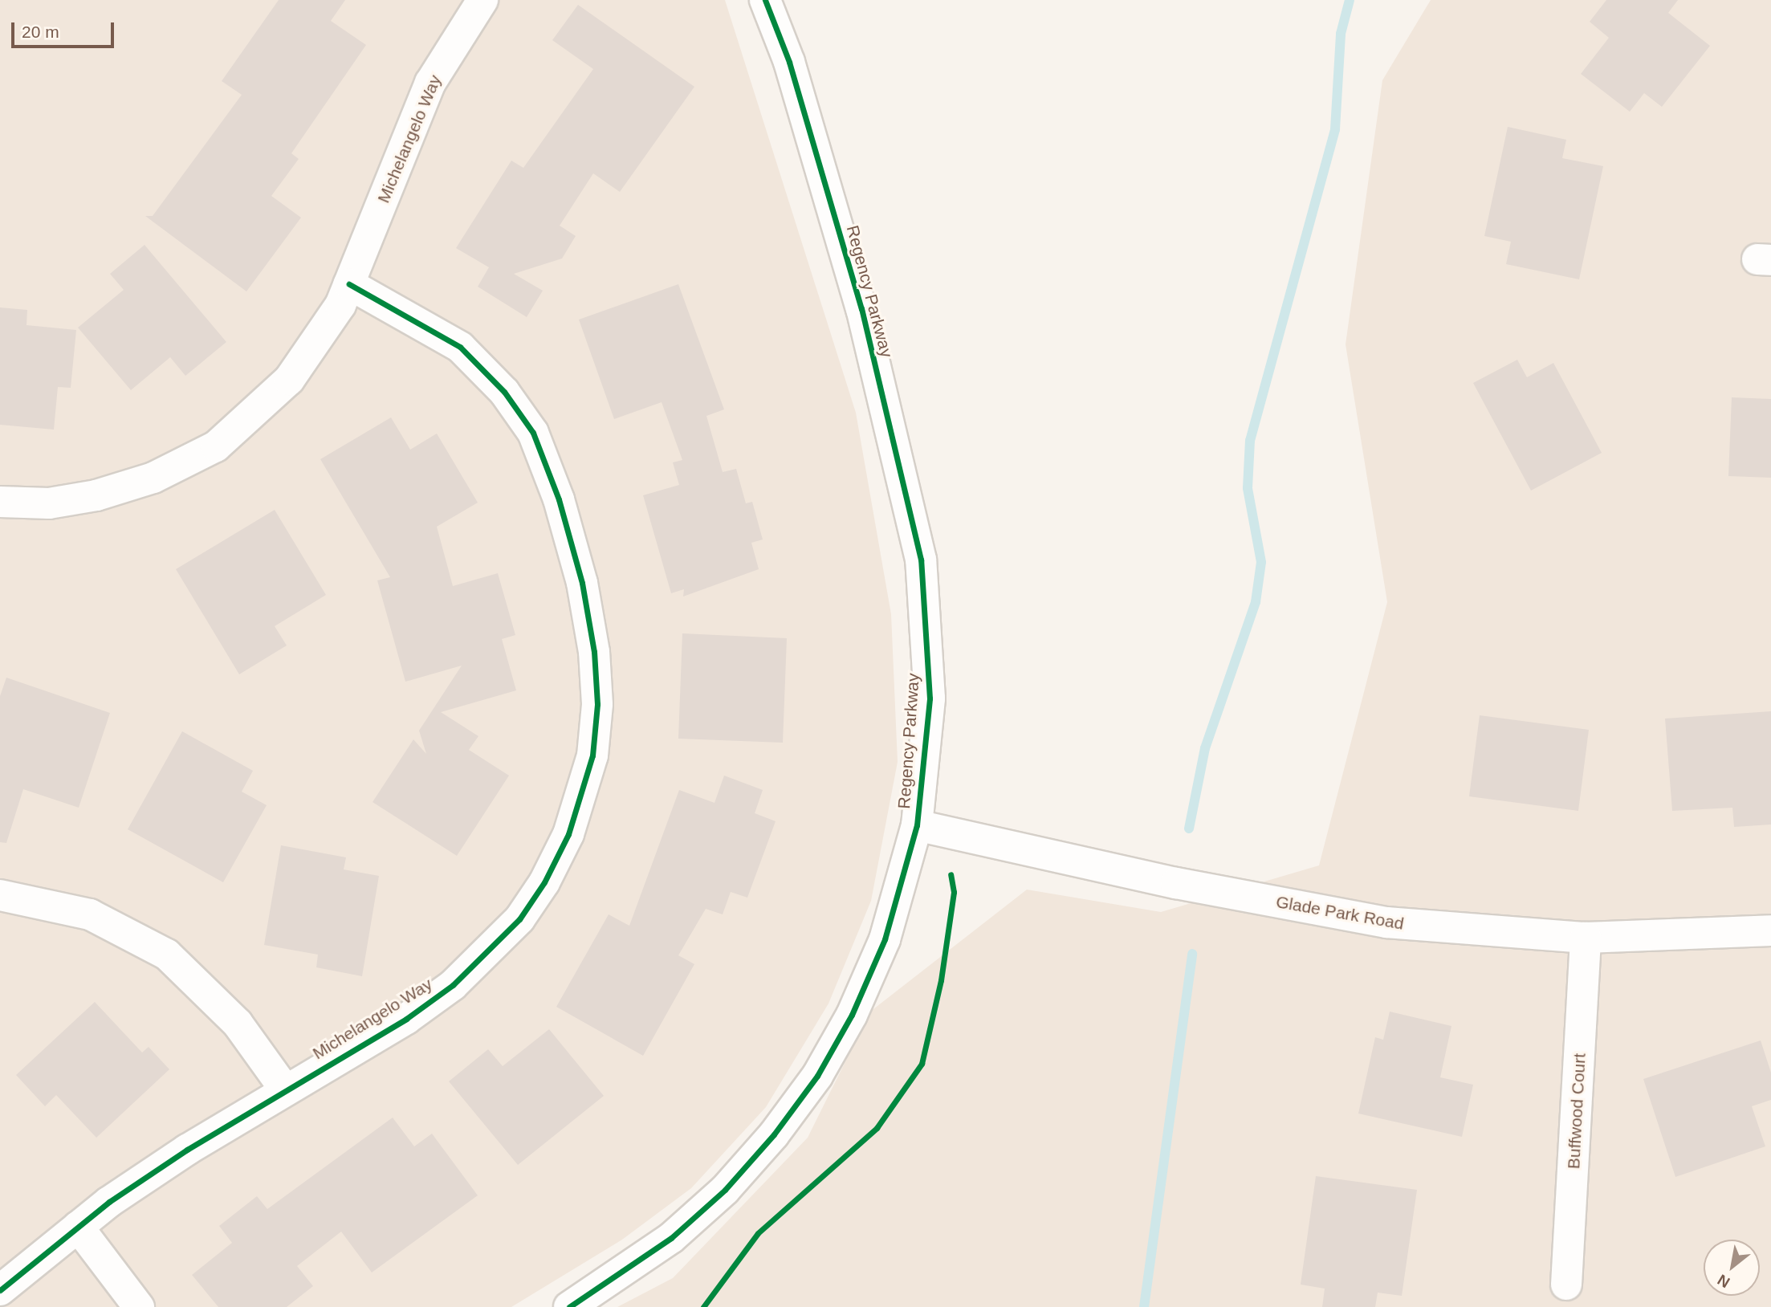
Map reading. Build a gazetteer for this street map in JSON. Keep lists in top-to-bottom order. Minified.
{"streets":{"street":["Michelangelo Way","Regency Parkway","Glade Park Road","Buffwood Court"]},"crossings":[["Regency Parkway","Glade Park Road"],["Glade Park Road","Buffwood Court"]],"scale_bar":"20 m","north":"bottom left"}
